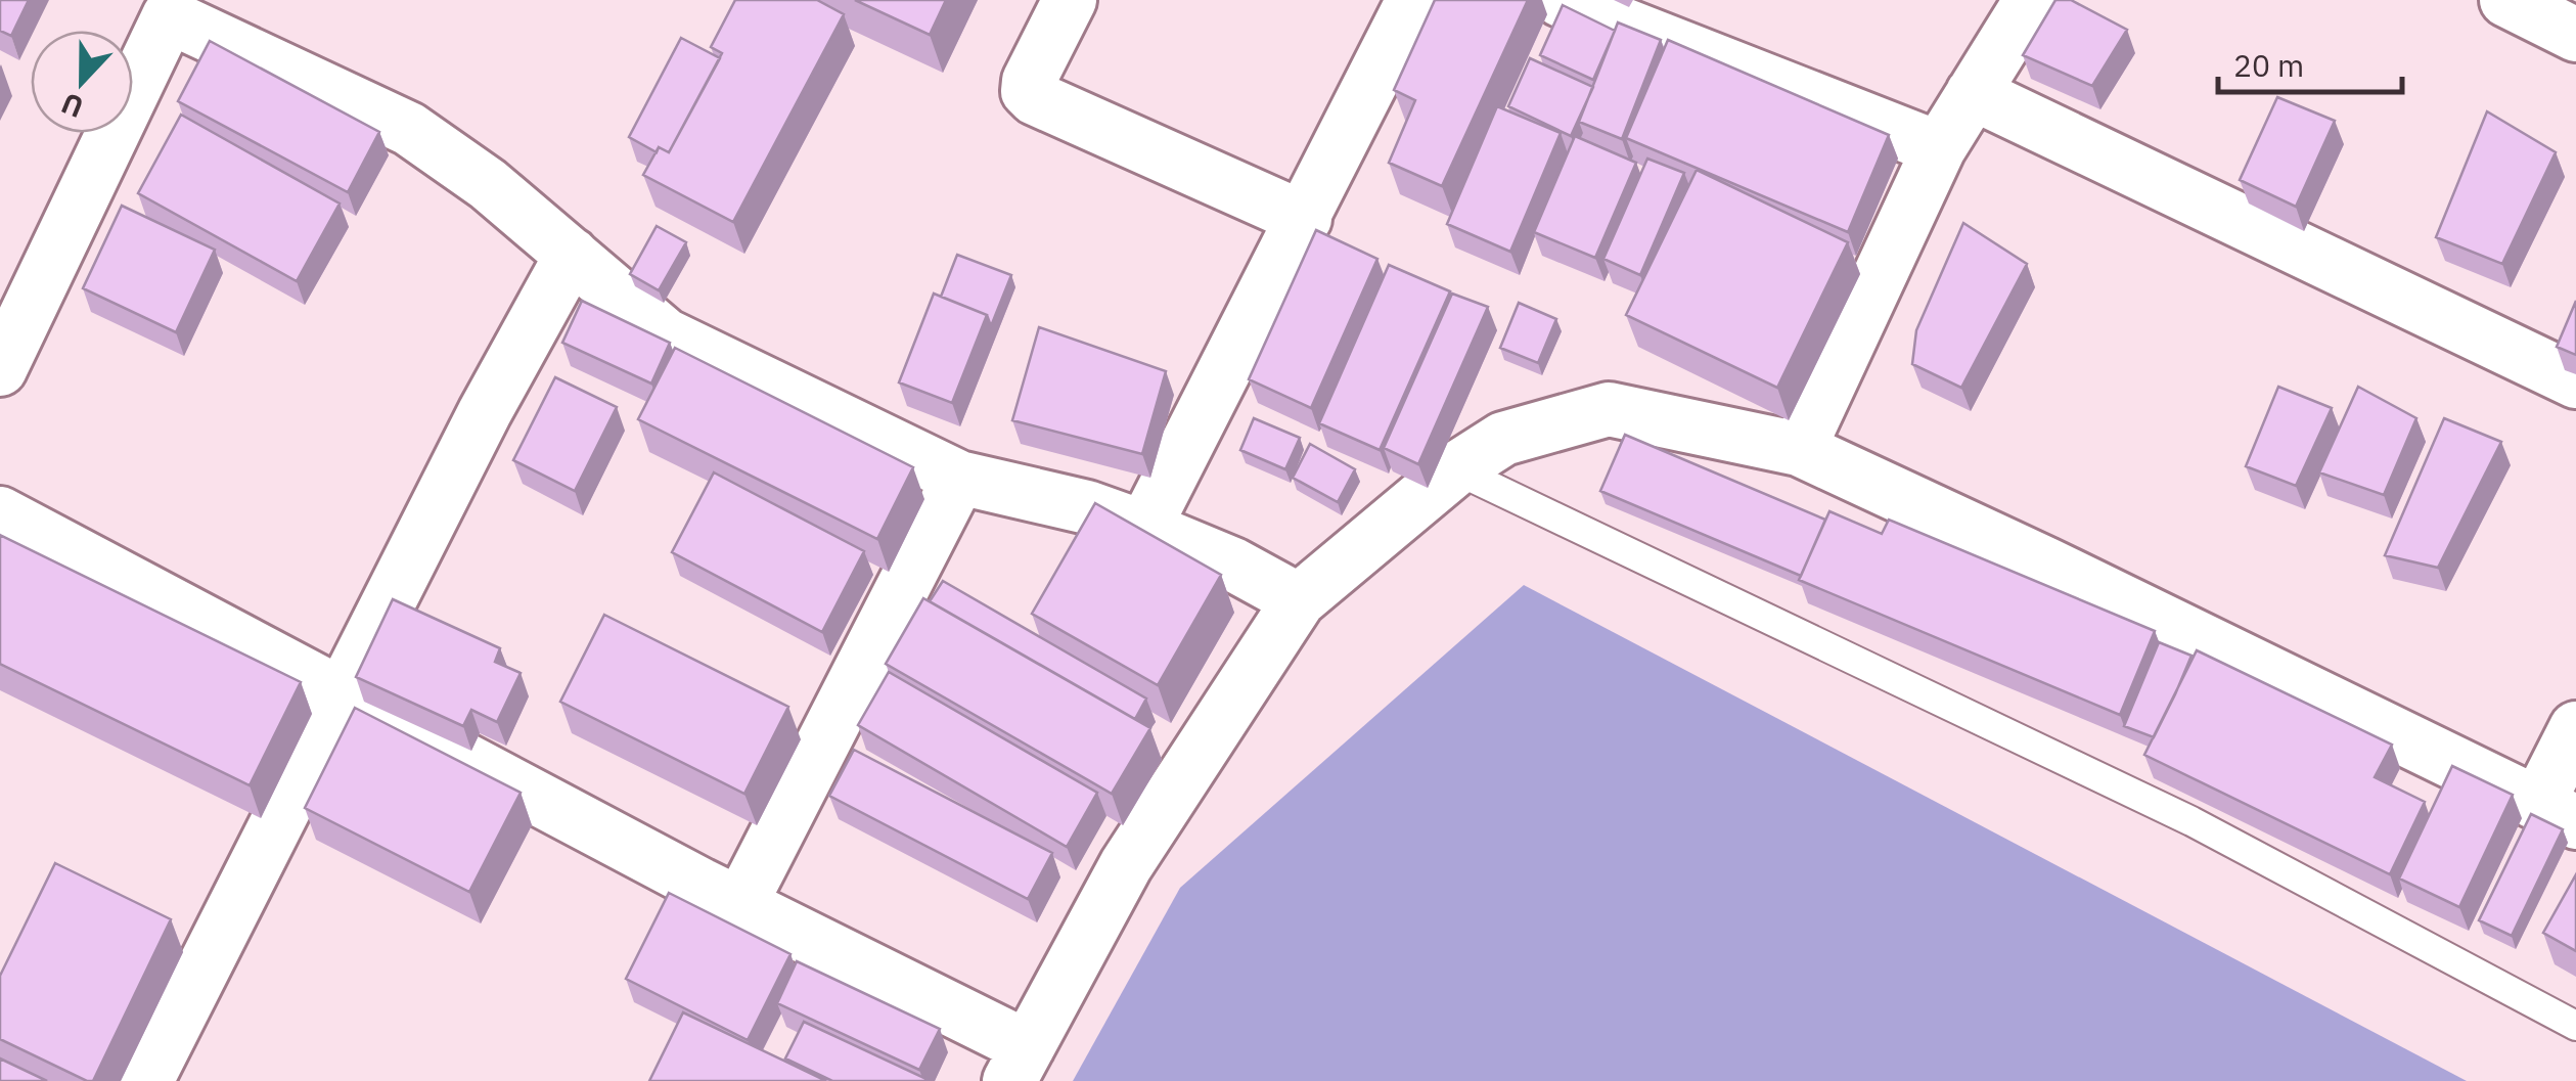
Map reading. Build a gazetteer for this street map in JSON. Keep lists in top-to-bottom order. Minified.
{"scale_bar":"20 m","north":"bottom"}
